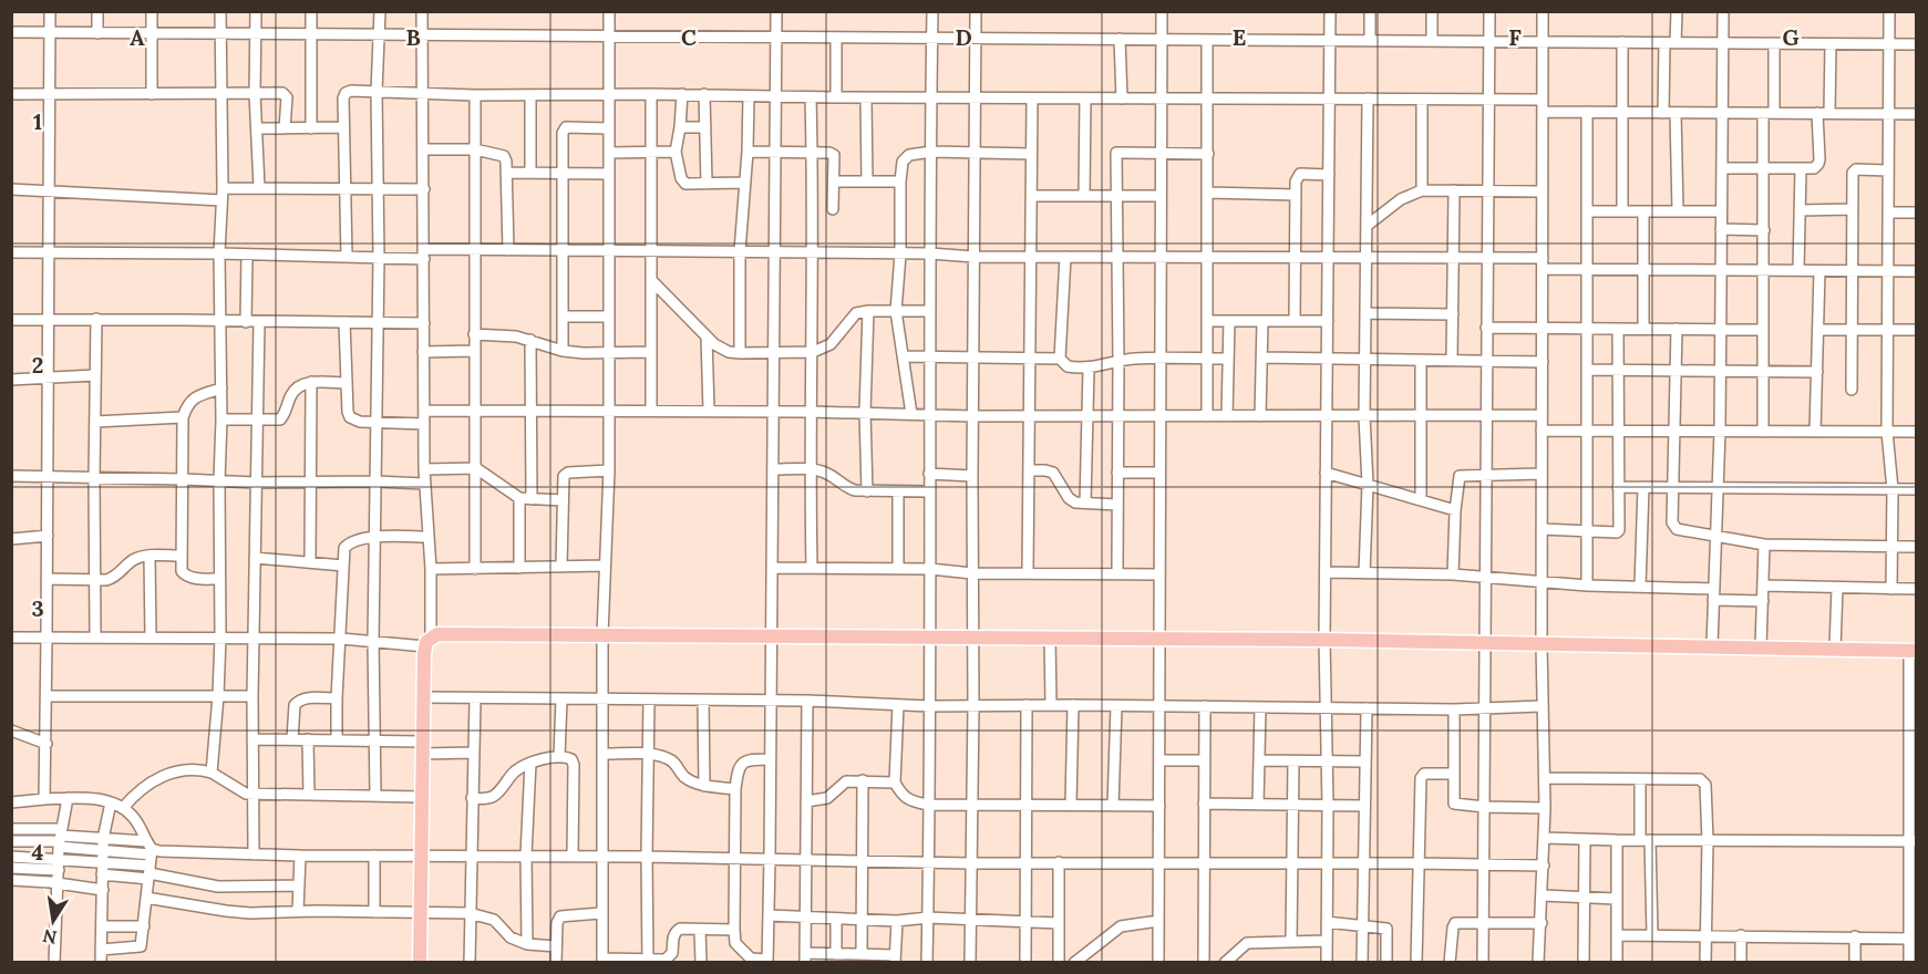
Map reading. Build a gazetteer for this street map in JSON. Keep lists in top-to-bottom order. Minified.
{"north":"bottom","grid":{"columns":["A","B","C","D","E","F","G"],"rows":["1","2","3","4"]}}
